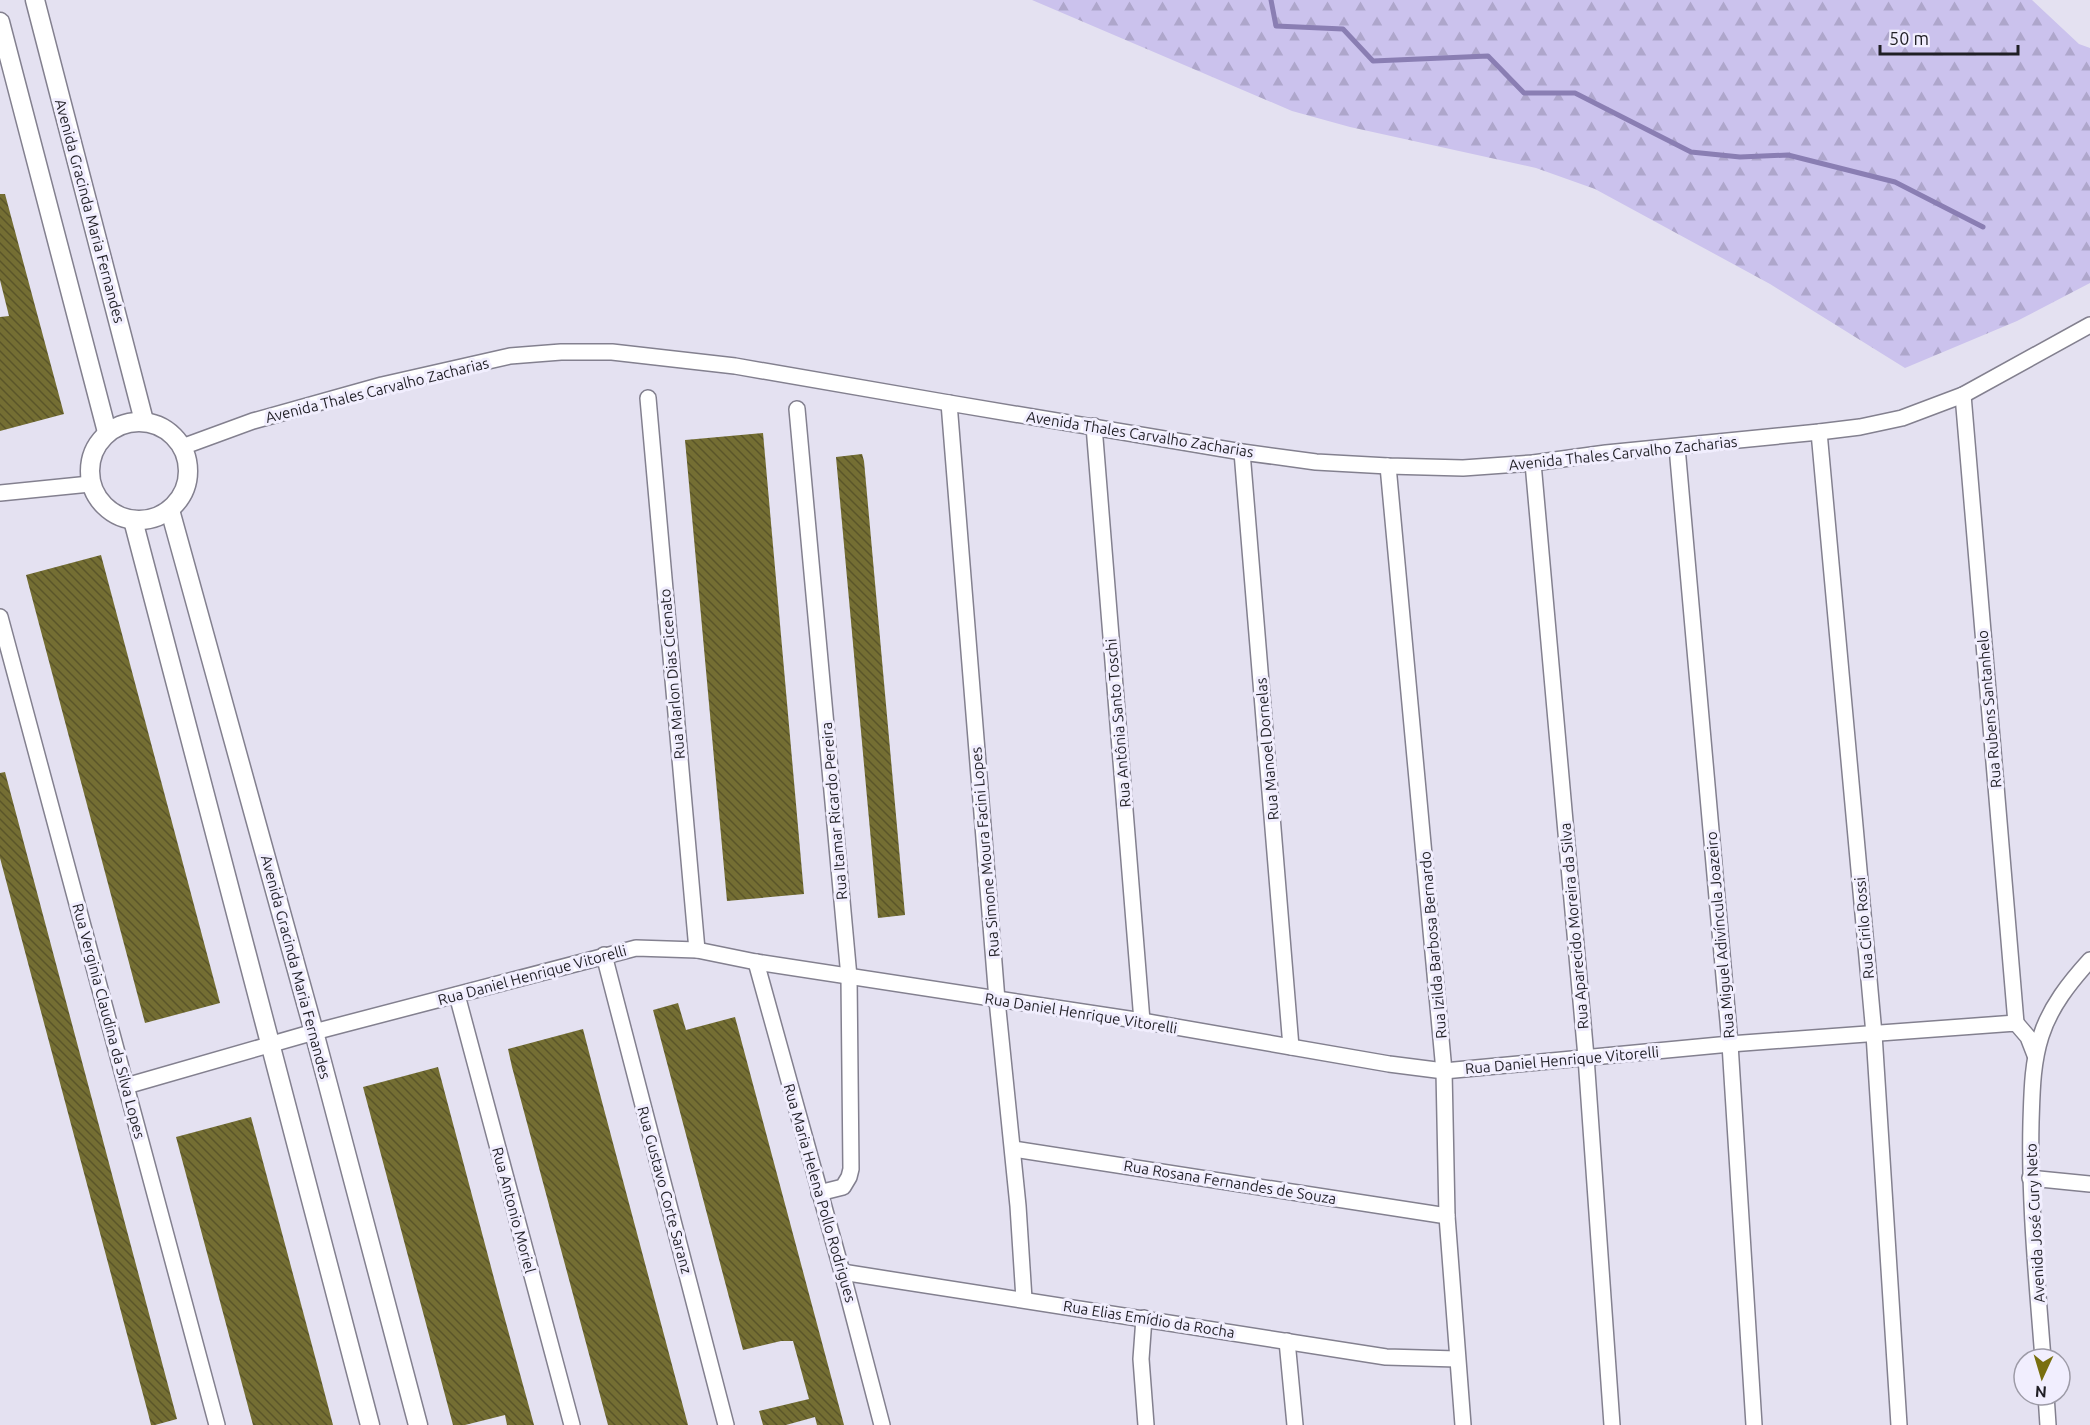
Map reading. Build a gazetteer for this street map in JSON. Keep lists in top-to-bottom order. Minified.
{"streets":{"street":["Avenida Gracinda Maria Fernandes","Avenida Thales Carvalho Zacharias","Rua Marlon Dias Cicenato","Rua Rubens Santanhelo","Rua Antônia Santo Toschi","Rua Manoel Dornelas","Rua Itamar Ricardo Pereira","Rua Simone Moura Facini Lopes","Rua Aparecido Moreira da Silva","Rua Cirilo Rossi","Rua Miguel Adivíncula Joazeiro","Rua Izilda Barbosa Bernardo","Rua Daniel Henrique Vitorelli","Rua Verginia Claudina da Silva Lopes","Rua Rosana Fernandes de Souza","Rua Gustavo Corte Saranz","Rua Maria Helena Pollo Rodrigues","Rua Antonio Moriel","Avenida José Cury Neto","Rua Elias Emídio da Rocha"]},"crossings":[["Avenida Gracinda Maria Fernandes","Avenida Thales Carvalho Zacharias"],["Avenida Gracinda Maria Fernandes","Rua Daniel Henrique Vitorelli"],["Avenida Thales Carvalho Zacharias","Rua Rubens Santanhelo"],["Avenida Thales Carvalho Zacharias","Rua Antônia Santo Toschi"],["Avenida Thales Carvalho Zacharias","Rua Manoel Dornelas"],["Avenida Thales Carvalho Zacharias","Rua Simone Moura Facini Lopes"],["Avenida Thales Carvalho Zacharias","Rua Aparecido Moreira da Silva"],["Avenida Thales Carvalho Zacharias","Rua Cirilo Rossi"],["Avenida Thales Carvalho Zacharias","Rua Miguel Adivíncula Joazeiro"],["Avenida Thales Carvalho Zacharias","Rua Izilda Barbosa Bernardo"],["Rua Marlon Dias Cicenato","Rua Daniel Henrique Vitorelli"],["Rua Rubens Santanhelo","Rua Daniel Henrique Vitorelli"],["Rua Antônia Santo Toschi","Rua Daniel Henrique Vitorelli"],["Rua Manoel Dornelas","Rua Daniel Henrique Vitorelli"],["Rua Itamar Ricardo Pereira","Rua Daniel Henrique Vitorelli"],["Rua Itamar Ricardo Pereira","Rua Maria Helena Pollo Rodrigues"],["Rua Simone Moura Facini Lopes","Rua Daniel Henrique Vitorelli"],["Rua Simone Moura Facini Lopes","Rua Rosana Fernandes de Souza"],["Rua Simone Moura Facini Lopes","Rua Elias Emídio da Rocha"],["Rua Aparecido Moreira da Silva","Rua Daniel Henrique Vitorelli"],["Rua Cirilo Rossi","Rua Daniel Henrique Vitorelli"],["Rua Miguel Adivíncula Joazeiro","Rua Daniel Henrique Vitorelli"],["Rua Izilda Barbosa Bernardo","Rua Daniel Henrique Vitorelli"],["Rua Izilda Barbosa Bernardo","Rua Rosana Fernandes de Souza"],["Rua Izilda Barbosa Bernardo","Rua Elias Emídio da Rocha"],["Rua Daniel Henrique Vitorelli","Rua Verginia Claudina da Silva Lopes"],["Rua Daniel Henrique Vitorelli","Rua Gustavo Corte Saranz"],["Rua Daniel Henrique Vitorelli","Rua Maria Helena Pollo Rodrigues"],["Rua Daniel Henrique Vitorelli","Rua Antonio Moriel"],["Rua Maria Helena Pollo Rodrigues","Rua Elias Emídio da Rocha"]],"scale_bar":"50 m","north":"bottom"}
